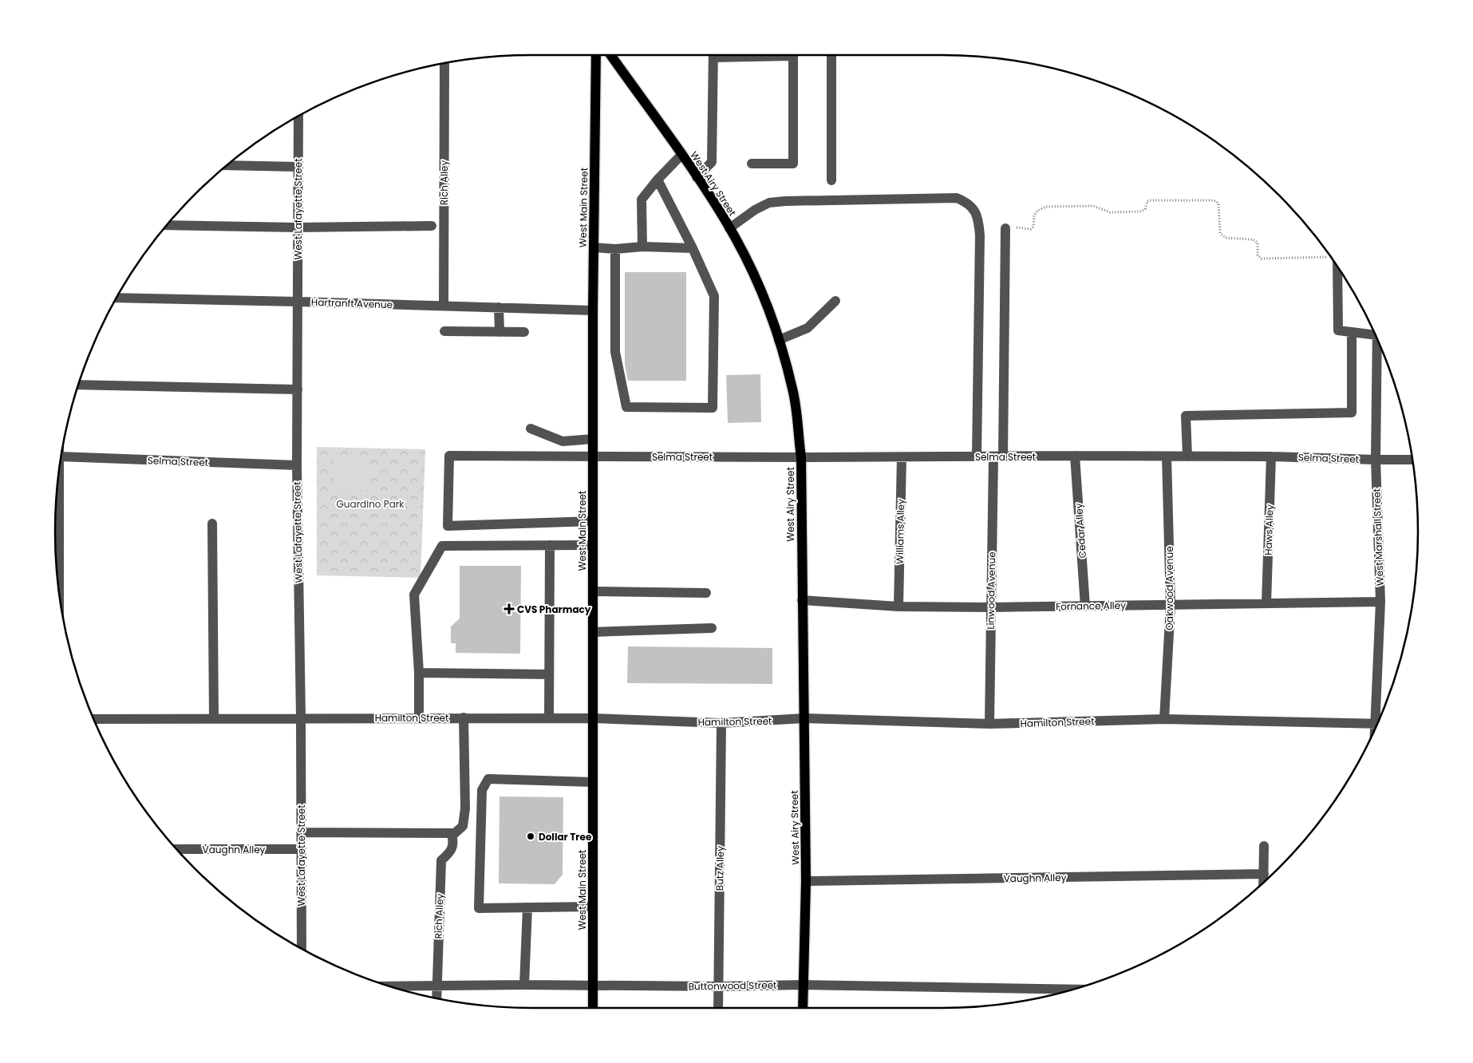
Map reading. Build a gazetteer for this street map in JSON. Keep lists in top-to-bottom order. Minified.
{"streets":{"main road":["West Airy Street","West Main Street"],"street":["Rich Alley","West Lafayette Street","Hartranft Avenue","Selma Street","Haws Alley","Cedar Alley","Williams Alley","West Marshall Street","Oakwood Avenue","Linwood Avenue","Fornance Alley","Hamilton Street","Vaughn Alley","Butz Alley","Buttonwood Street"]},"crossings":[["Rich Alley","Hartranft Avenue"],["Rich Alley","Buttonwood Street"],["West Airy Street","Selma Street"],["West Airy Street","Fornance Alley"],["West Airy Street","Hamilton Street"],["West Airy Street","Vaughn Alley"],["West Airy Street","Buttonwood Street"],["West Main Street","Hartranft Avenue"],["West Main Street","Selma Street"],["West Main Street","Hamilton Street"],["West Main Street","Buttonwood Street"],["West Lafayette Street","Hartranft Avenue"],["West Lafayette Street","Selma Street"],["West Lafayette Street","Hamilton Street"],["West Lafayette Street","Vaughn Alley"],["Selma Street","Haws Alley"],["Selma Street","Cedar Alley"],["Selma Street","Williams Alley"],["Selma Street","West Marshall Street"],["Selma Street","Oakwood Avenue"],["Selma Street","Linwood Avenue"],["Haws Alley","Fornance Alley"],["Cedar Alley","Fornance Alley"],["Williams Alley","Fornance Alley"],["West Marshall Street","Fornance Alley"],["Oakwood Avenue","Fornance Alley"],["Oakwood Avenue","Hamilton Street"],["Linwood Avenue","Fornance Alley"],["Linwood Avenue","Hamilton Street"],["Hamilton Street","Butz Alley"],["Butz Alley","Buttonwood Street"]],"parks":["Guardino Park"],"places":{"health":["CVS Pharmacy"],"other":["Dollar Tree"]}}
